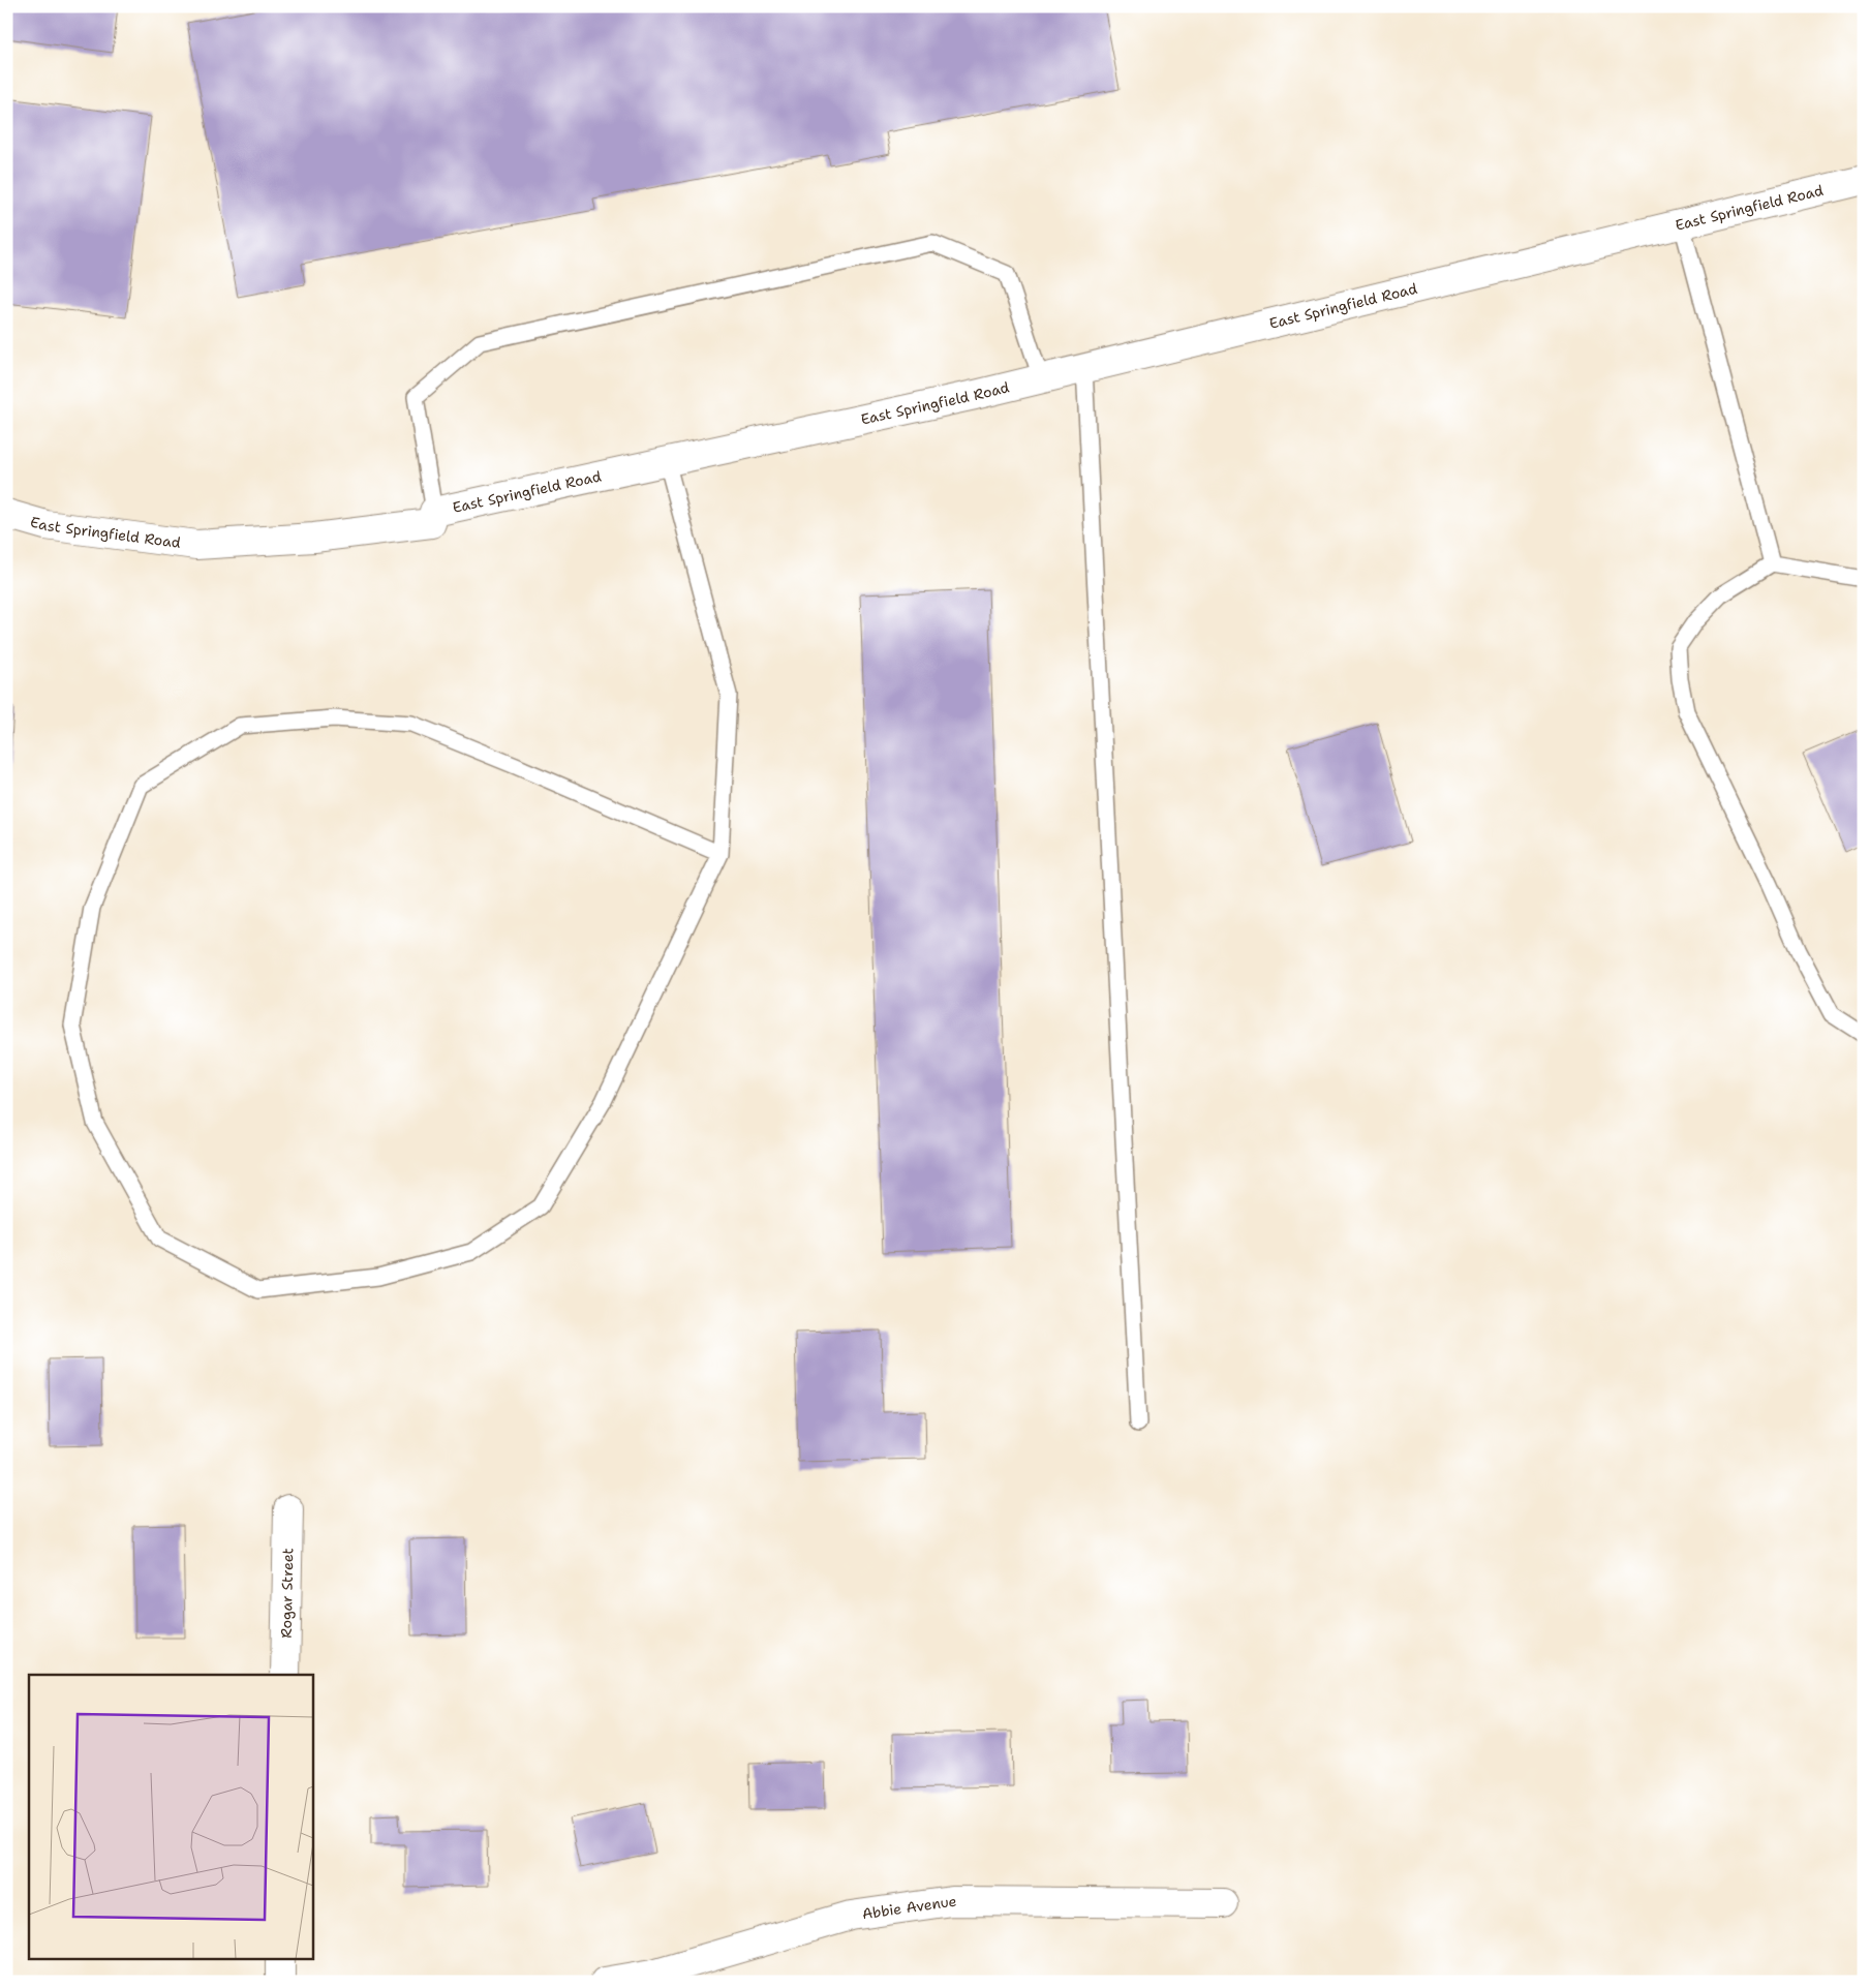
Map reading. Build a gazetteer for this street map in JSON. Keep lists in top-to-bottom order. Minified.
{"streets":{"street":["East Springfield Road","Rogar Street","Abbie Avenue"]}}
